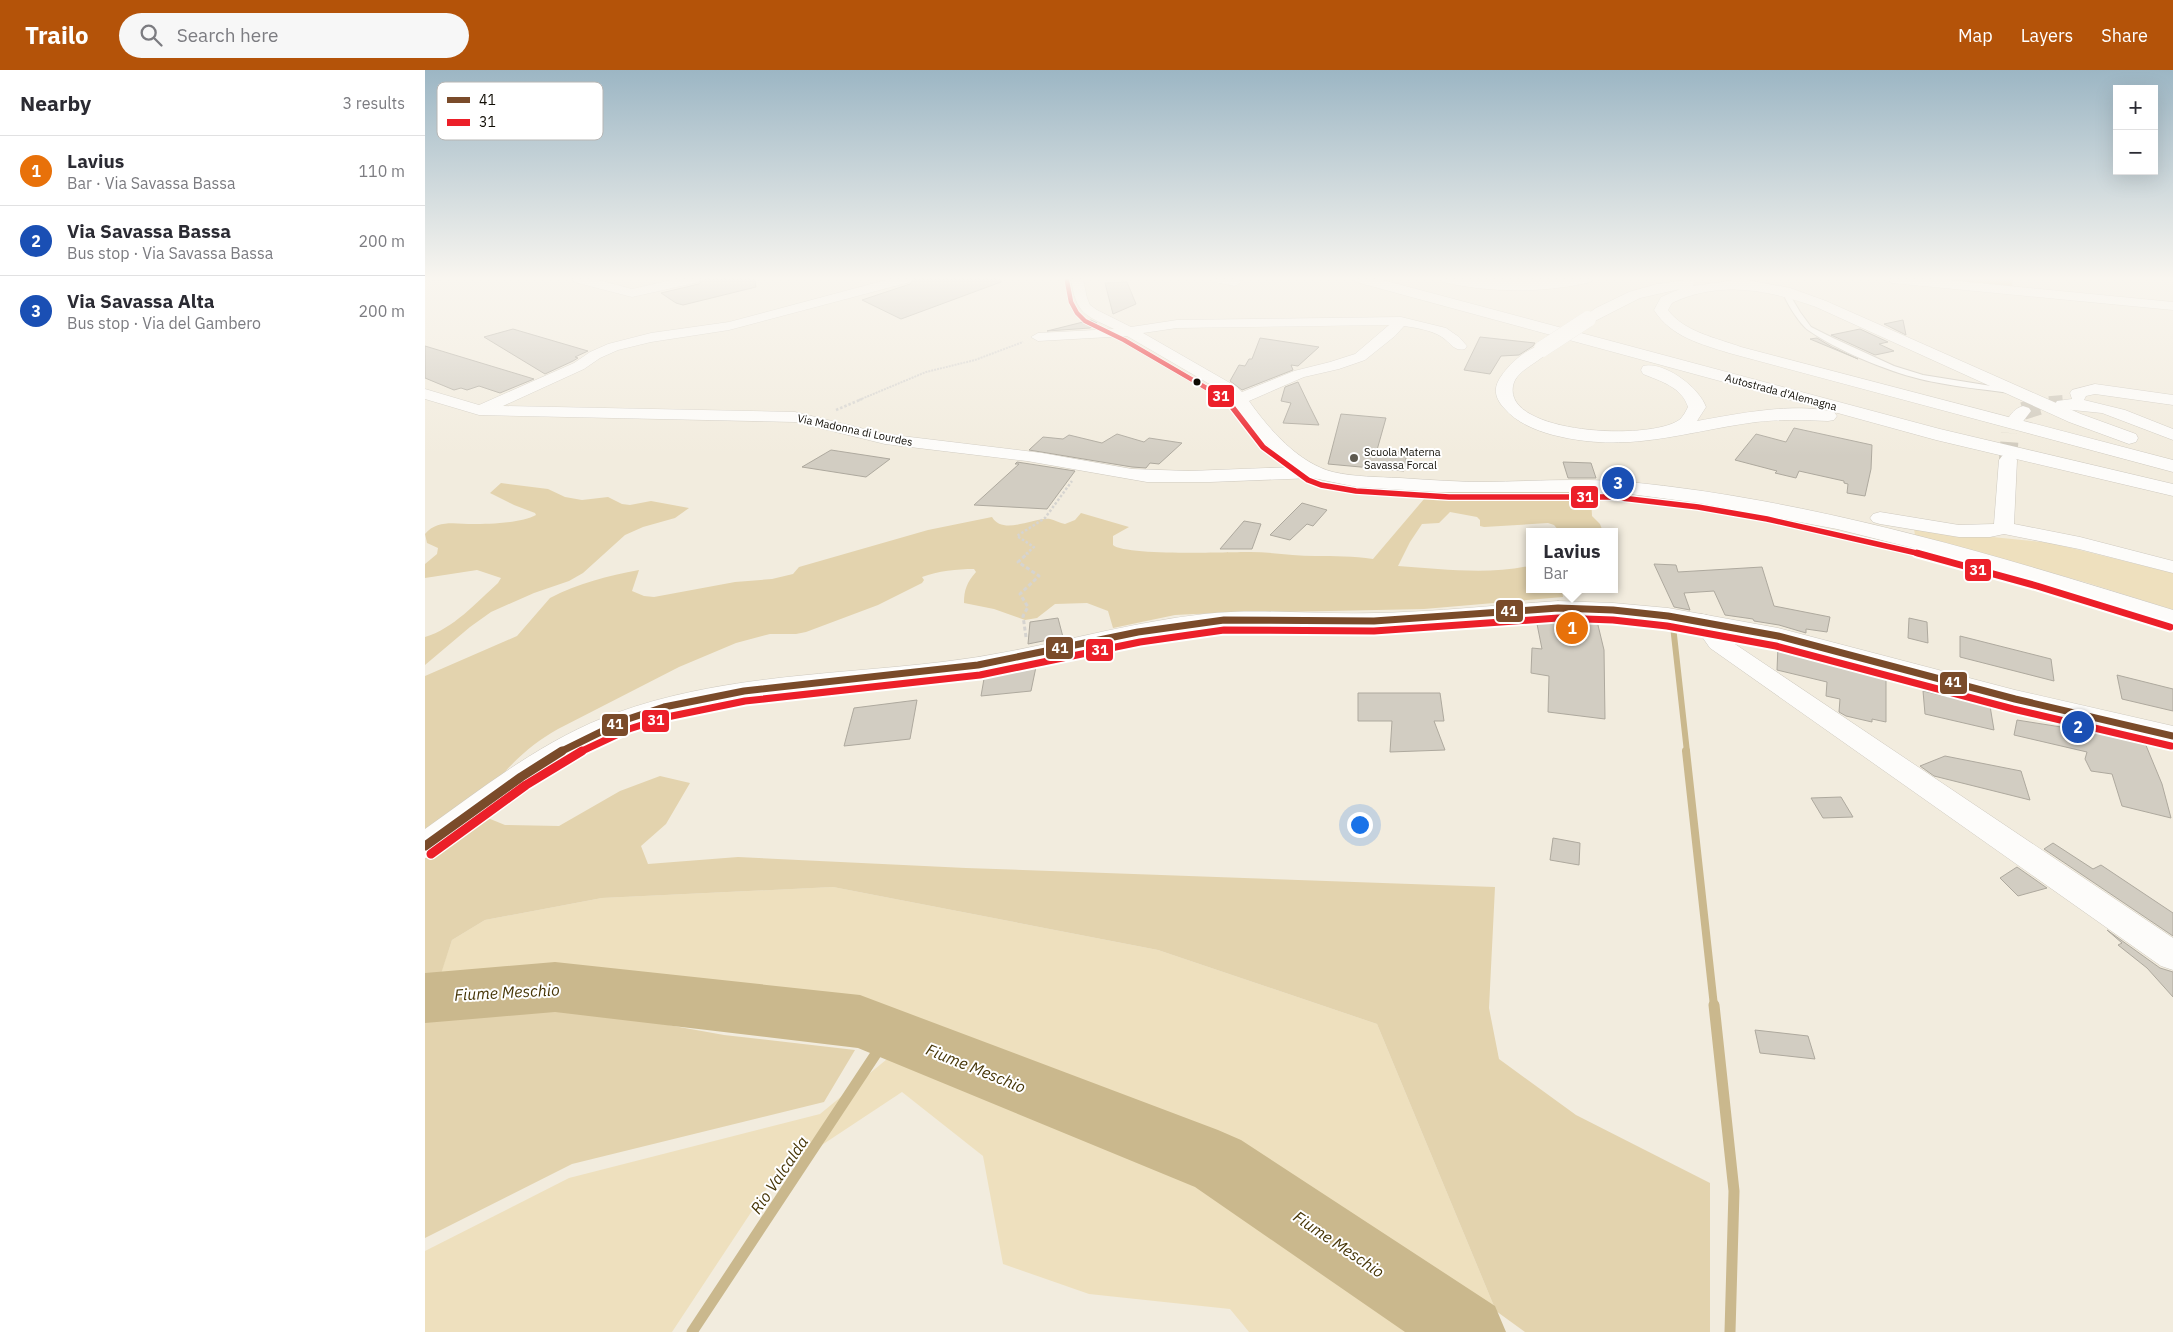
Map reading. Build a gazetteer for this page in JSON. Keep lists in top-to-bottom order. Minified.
{"streets":{"main road":["Autostrada d'Alemagna"],"street":["Via Madonna di Lourdes"]},"water":["Fiume Meschio","Rio Valcalda"],"places":["Scuola Materna Savassa Forcal"],"lines":["transit line 31","transit line 41"],"legend":["41","31"],"page":{"header":"Trailo","search":"Search here","nav":["Map","Layers","Share"],"heading":["Nearby","3 results"],"map_buttons":["+","−"],"list":[{"mark":"1","name":"Lavius","note":"Bar · Via Savassa Bassa","value":"110 m"},{"mark":"2","name":"Via Savassa Bassa","note":"Bus stop · Via Savassa Bassa","value":"200 m"},{"mark":"3","name":"Via Savassa Alta","note":"Bus stop · Via del Gambero","value":"200 m"}],"pins":["3","1","2"],"popup":["Lavius","Bar"]}}
